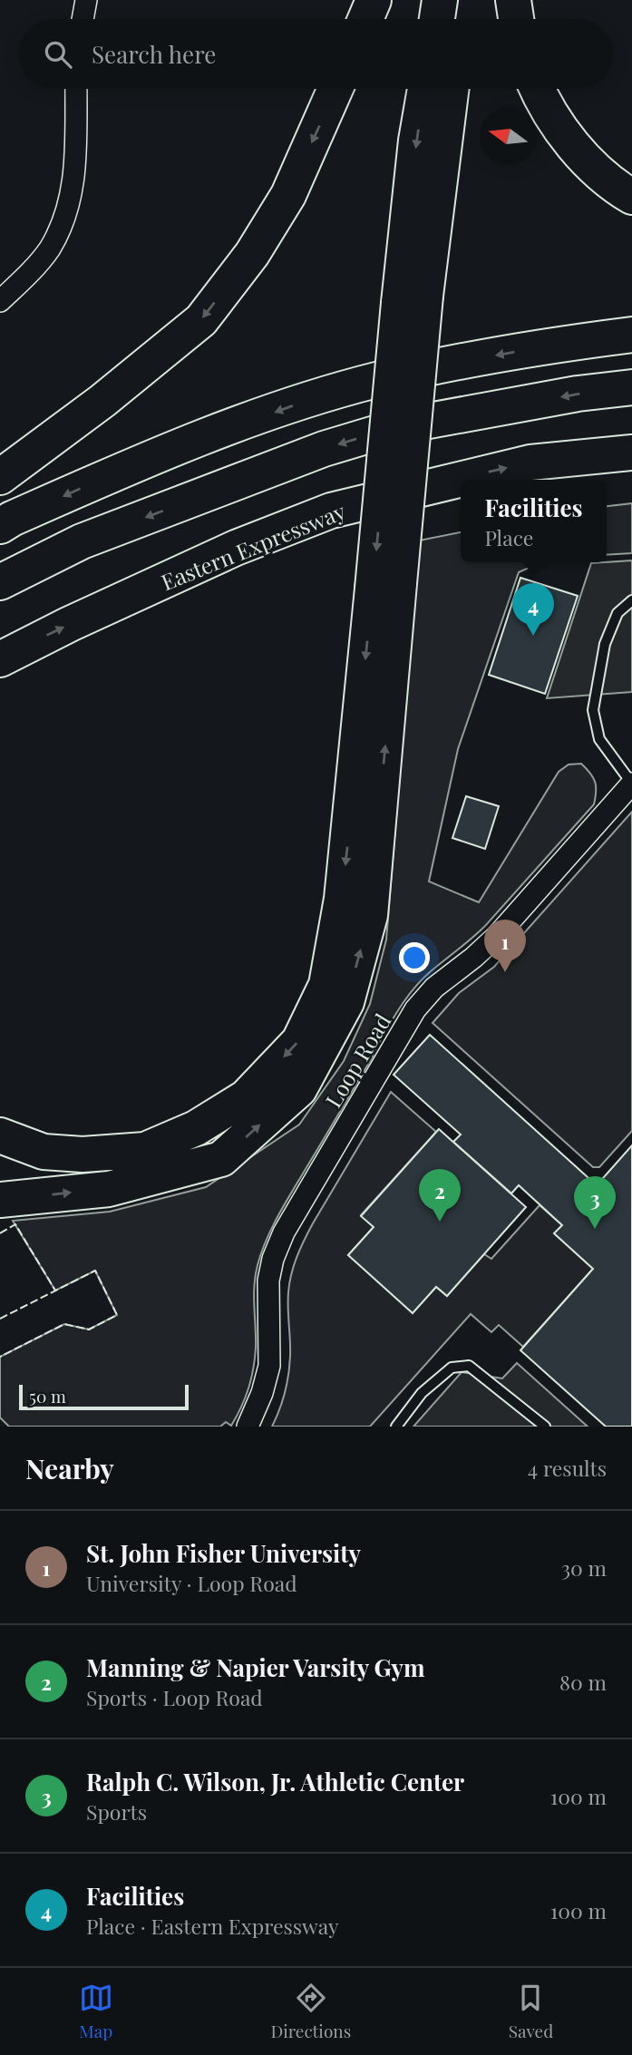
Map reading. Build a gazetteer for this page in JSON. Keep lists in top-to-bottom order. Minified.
{"streets":{"highway":["Eastern Expressway"],"street":["Loop Road"]},"scale_bar":"50 m","north":"left","page":{"search":"Search here","popup":["Facilities","Place"],"pins":["4","1","2","3"],"scale":"50 m","heading":["Nearby","4 results"],"list":[{"mark":"1","name":"St. John Fisher University","note":"University · Loop Road","value":"30 m"},{"mark":"2","name":"Manning & Napier Varsity Gym","note":"Sports · Loop Road","value":"80 m"},{"mark":"3","name":"Ralph C. Wilson, Jr. Athletic Center","note":"Sports","value":"100 m"},{"mark":"4","name":"Facilities","note":"Place · Eastern Expressway","value":"100 m"}],"nav":["Map","Directions","Saved"]}}
